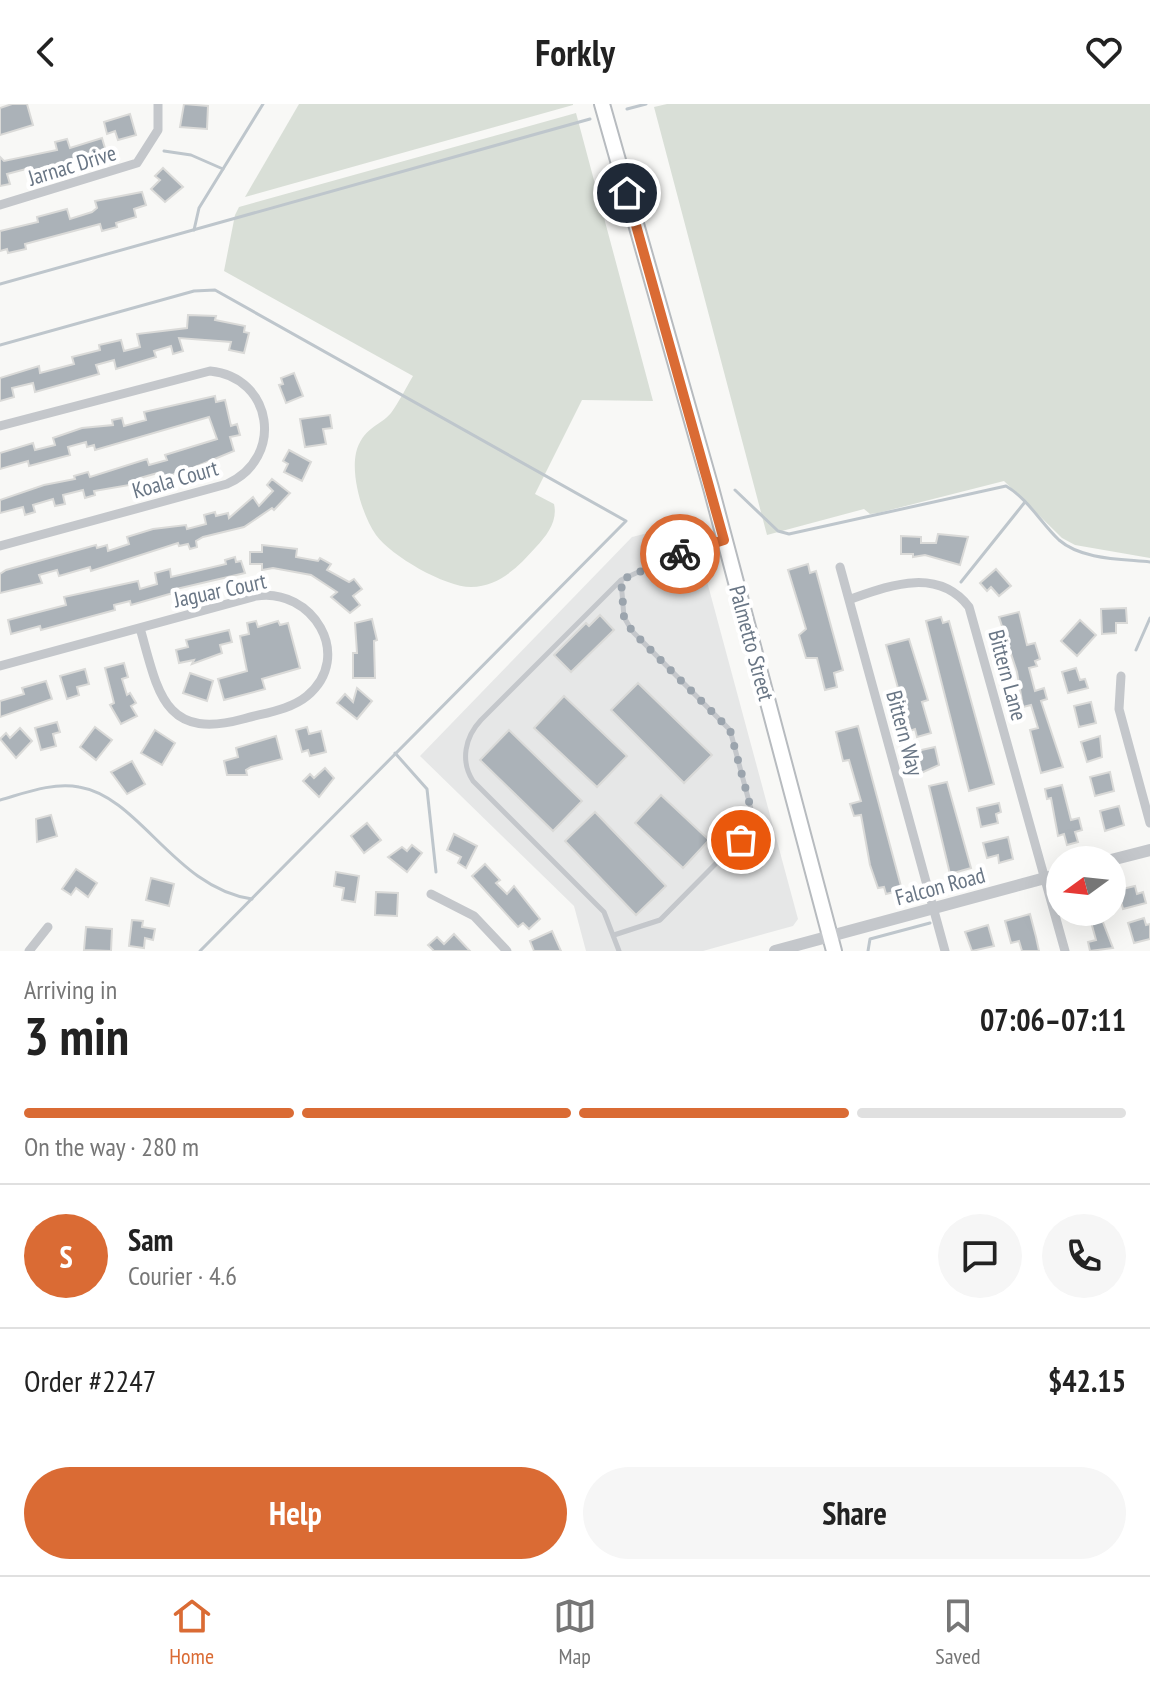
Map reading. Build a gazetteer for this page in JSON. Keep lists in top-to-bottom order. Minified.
{"streets":{"main road":["Palmetto Street"],"street":["Jarnac Drive","Koala Court","Jaguar Court","Bittern Lane","Bittern Way","Falcon Road"]},"crossings":[["Palmetto Street","Falcon Road"],["Bittern Lane","Bittern Way"],["Bittern Lane","Falcon Road"],["Bittern Way","Falcon Road"]],"north":"left","page":{"header":"Forkly","heading":["3 min","Arriving in","07:06–07:11"],"panel":["Sam","Courier · 4.6","Order #2247","$42.15"],"bar":"On the way · 280 m","round":"S","buttons":["Help","Share"],"tabs":["Home","Map","Saved"]}}
